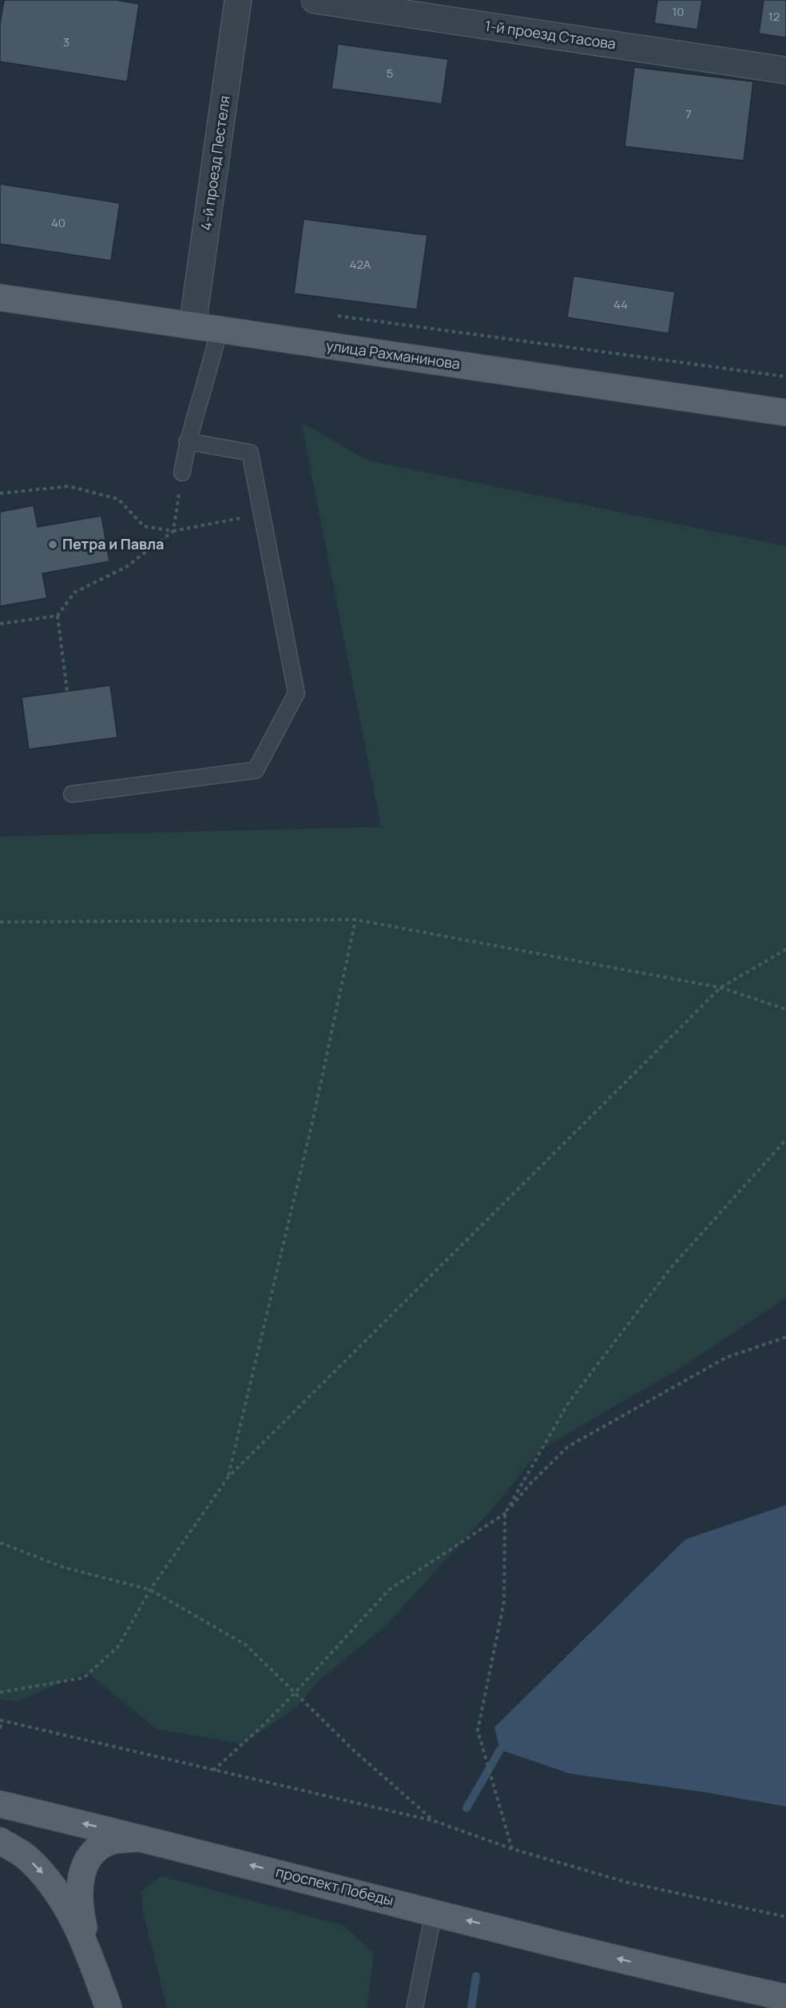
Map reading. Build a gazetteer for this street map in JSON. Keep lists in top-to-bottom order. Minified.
{"streets":{"main road":["улица Рахманинова","проспект Победы"],"street":["1-й проезд Стасова","4-й проезд Пестеля"]},"crossings":[["4-й проезд Пестеля","улица Рахманинова"]],"one_way":["проспект Победы"],"places":["Петра и Павла"],"house_numbers":["10","12","3","5","7","40","42А","44"]}
